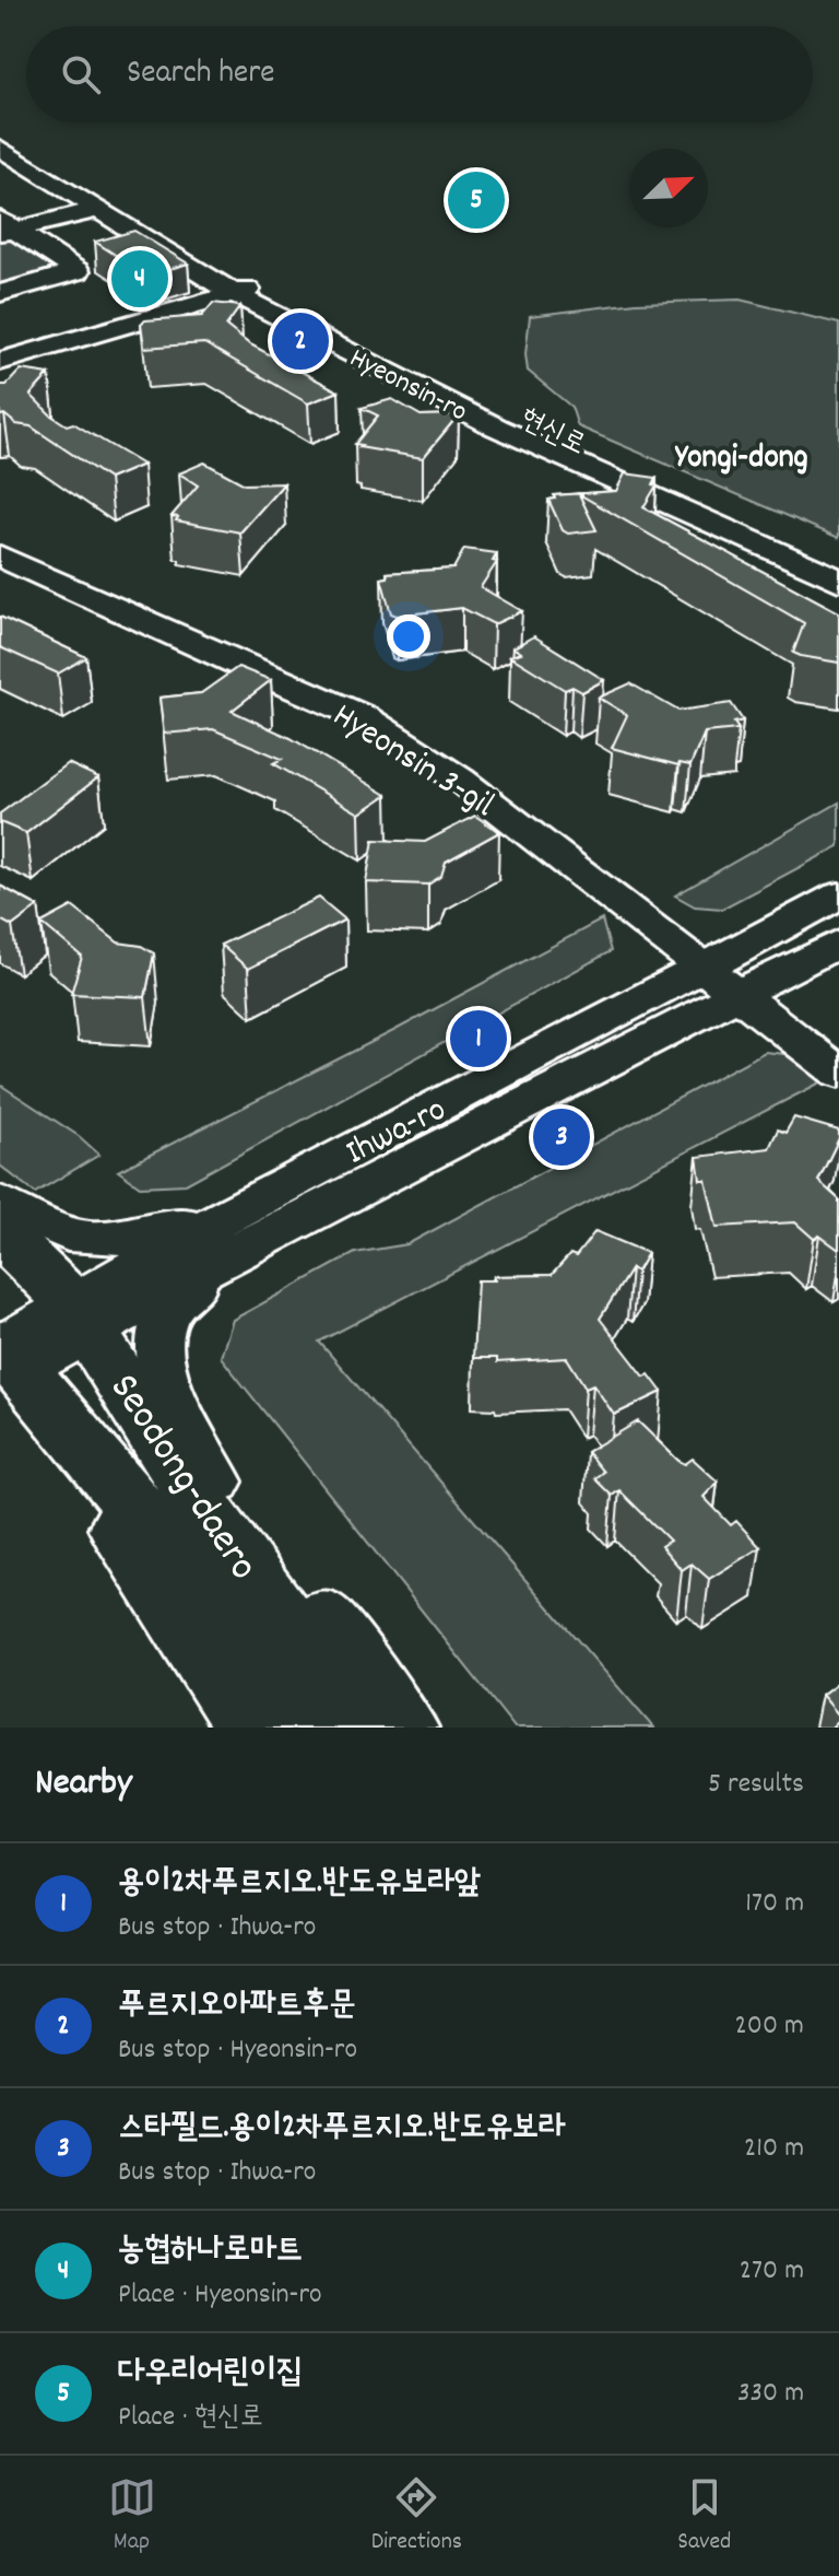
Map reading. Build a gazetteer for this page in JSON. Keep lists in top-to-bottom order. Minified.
{"streets":{"main road":["Seodong-daero"],"street":["Hyeonsin-ro","현신로","Hyeonsin 3-gil","Ihwa-ro"]},"crossings":[["Hyeonsin-ro","현신로"],["Hyeonsin 3-gil","Ihwa-ro"],["Ihwa-ro","Seodong-daero"]],"districts":["Yongi-dong"],"north":"top right","page":{"search":"Search here","pins":["5","4","2","1","3"],"heading":["Nearby","5 results"],"list":[{"mark":"1","name":"용이2차푸르지오.반도유보라앞","note":"Bus stop · Ihwa-ro","value":"170 m"},{"mark":"2","name":"푸르지오아파트후문","note":"Bus stop · Hyeonsin-ro","value":"200 m"},{"mark":"3","name":"스타필드.용이2차푸르지오.반도유보라","note":"Bus stop · Ihwa-ro","value":"210 m"},{"mark":"4","name":"농협하나로마트","note":"Place · Hyeonsin-ro","value":"270 m"},{"mark":"5","name":"다우리어린이집","note":"Place · 현신로","value":"330 m"}],"nav":["Map","Directions","Saved"]}}
